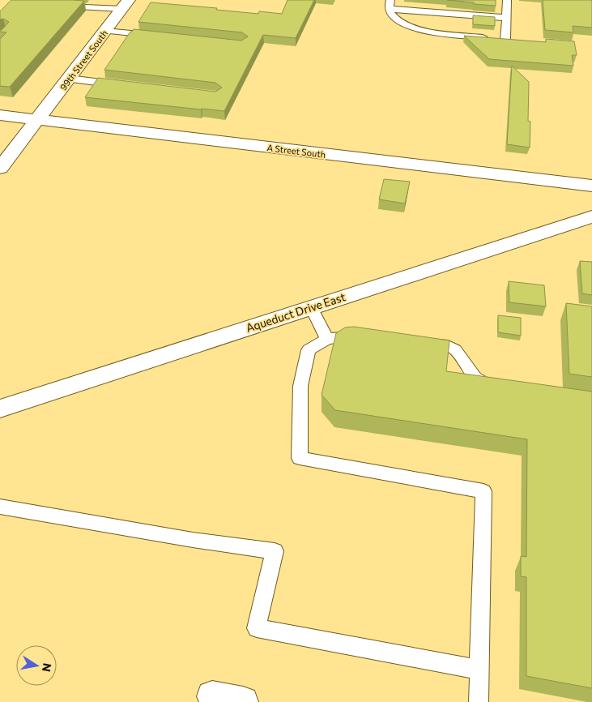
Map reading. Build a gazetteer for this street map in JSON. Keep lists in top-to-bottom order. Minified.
{"streets":{"street":["99th Street South","A Street South","Aqueduct Drive East"]},"crossings":[["99th Street South","A Street South"]],"north":"right"}
